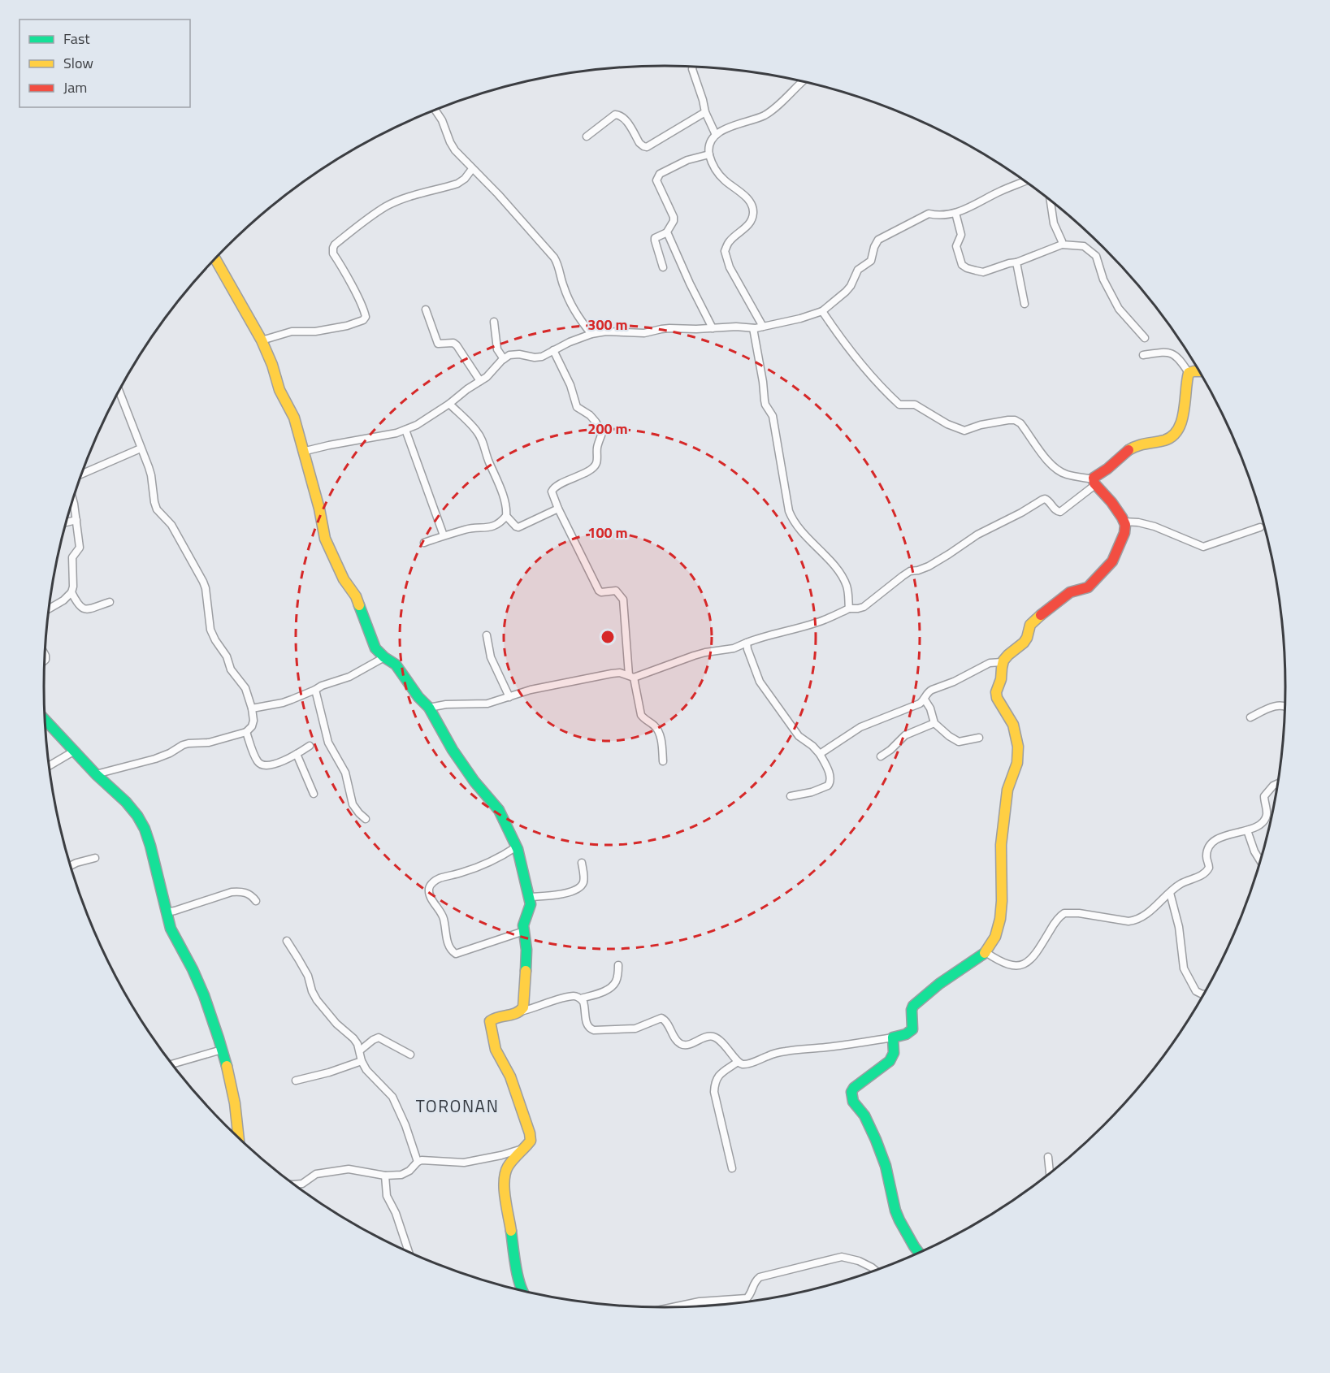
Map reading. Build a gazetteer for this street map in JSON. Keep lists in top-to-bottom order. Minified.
{"districts":["TORONAN"],"legend":["Fast","Slow","Jam"],"rings":["300 m","200 m","100 m"]}
